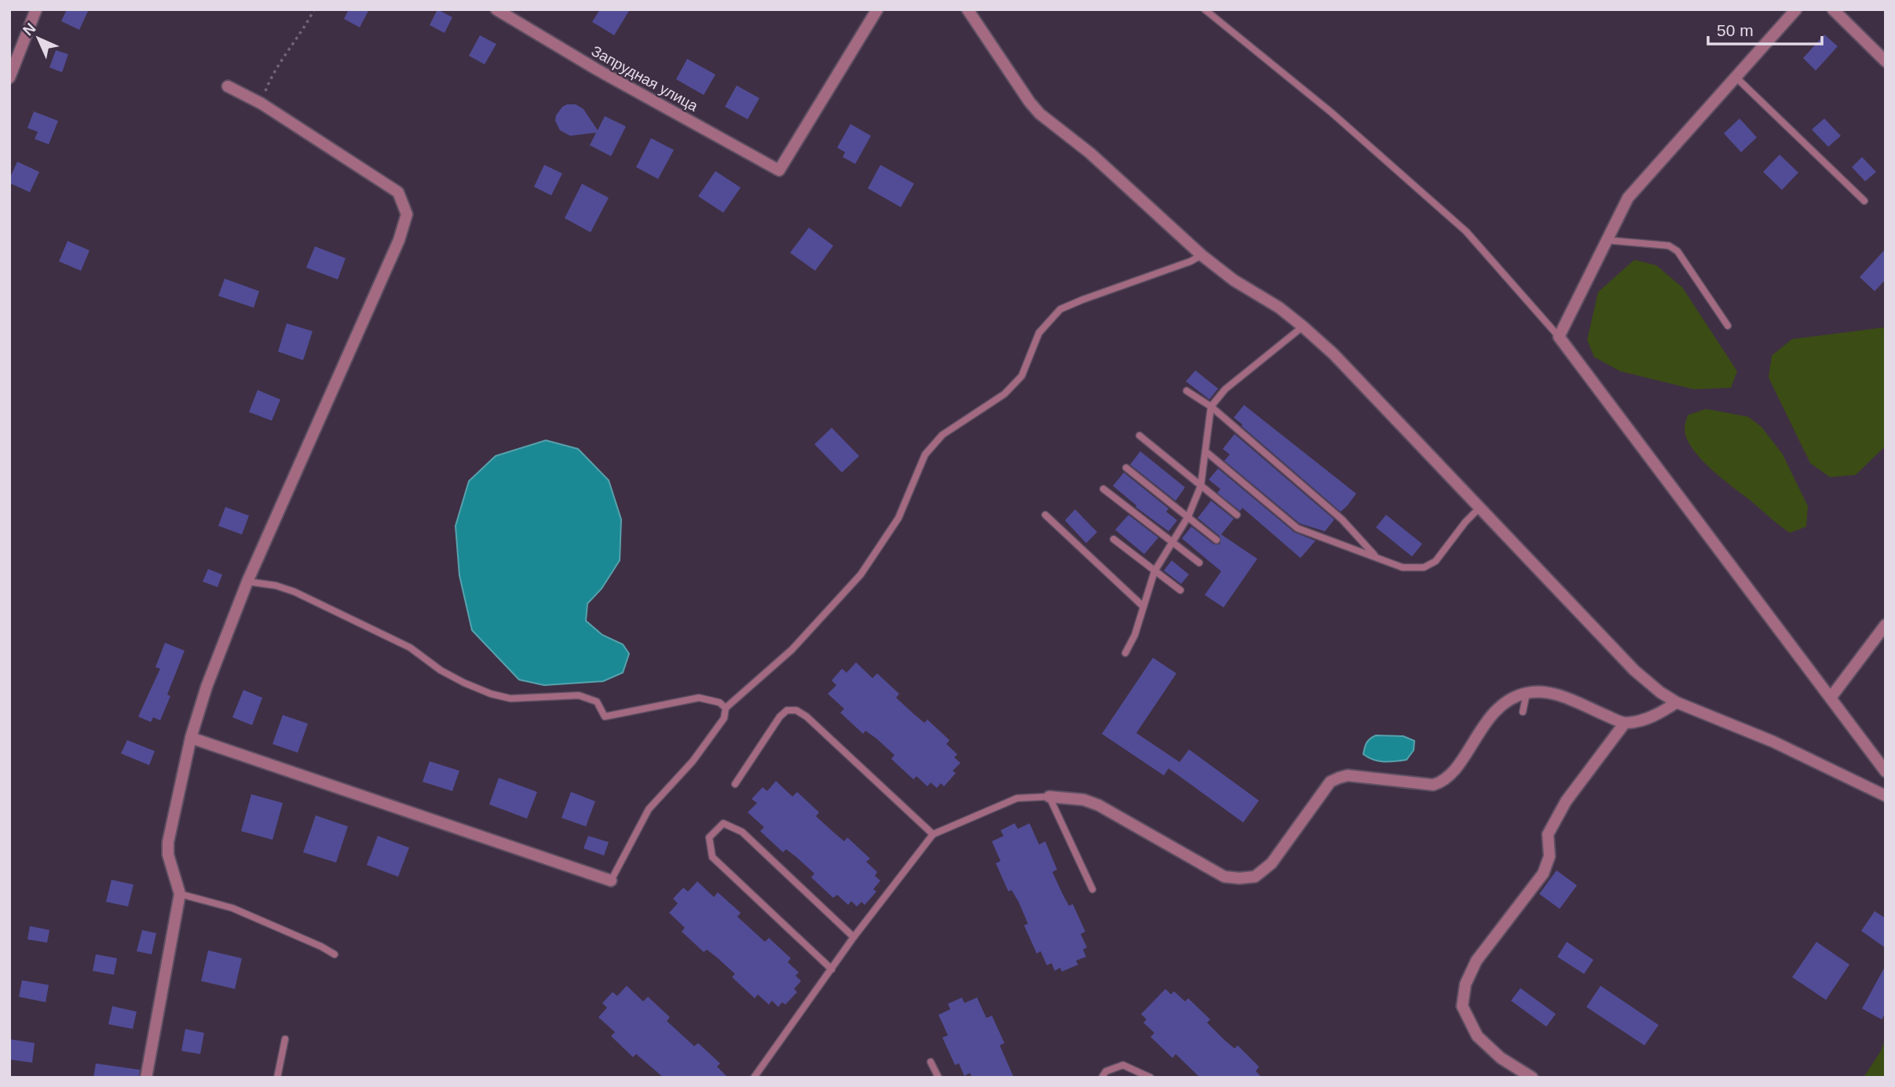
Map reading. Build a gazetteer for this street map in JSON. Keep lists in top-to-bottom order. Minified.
{"streets":{"street":["Запрудная улица"]},"scale_bar":"50 m","north":"top left"}
